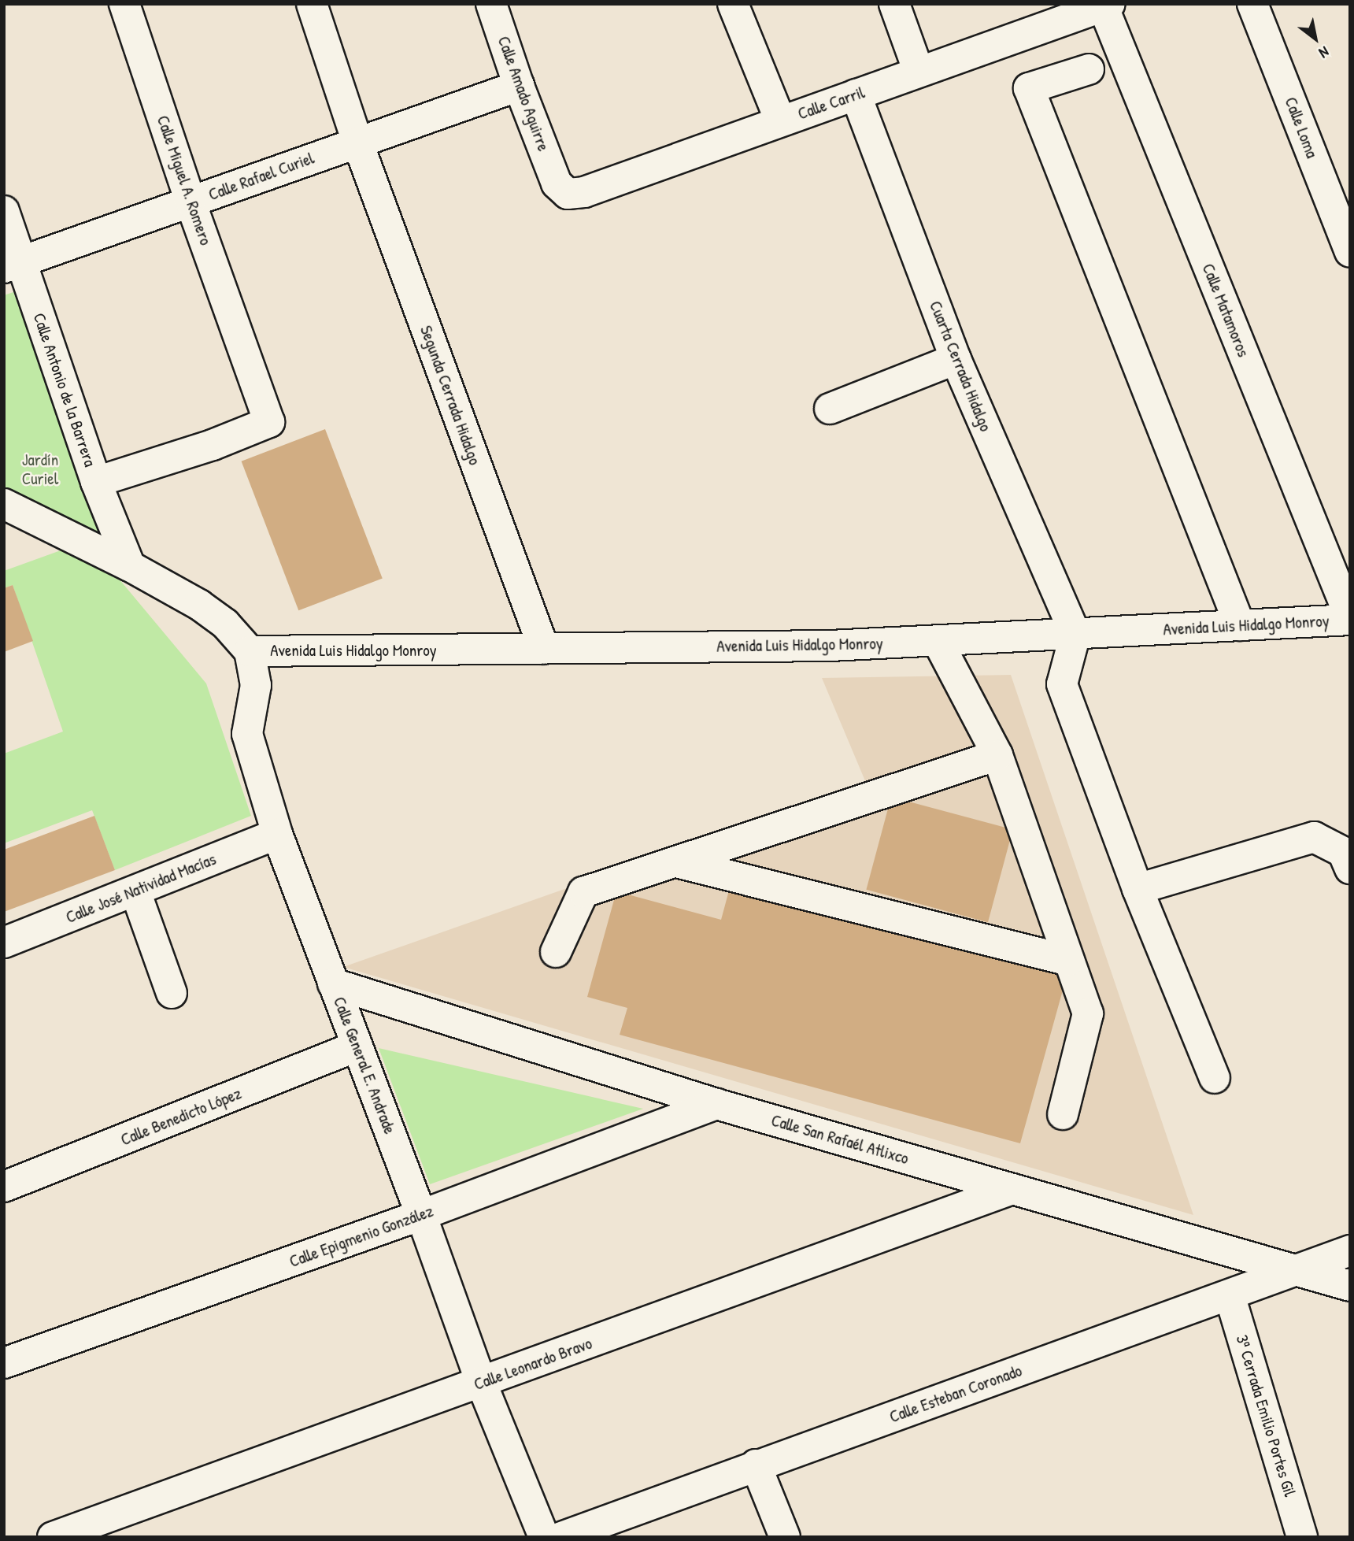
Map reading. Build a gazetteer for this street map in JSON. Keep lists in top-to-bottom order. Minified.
{"streets":{"street":["Calle Amado Aguirre","Calle Carril","Calle Loma","Calle Rafael Curiel","Calle Miguel A. Romero","Calle Matamoros","Cuarta Cerrada Hidalgo","Calle Antonio de la Barrera","Segunda Cerrada Hidalgo","Avenida Luis Hidalgo Monroy","Calle José Natividad Macías","Calle General E. Andrade","Calle Benedicto López","Calle San Rafaél Atlixco","Calle Epigmenio González","Calle Leonardo Bravo","Calle Esteban Coronado","3ª Cerrada Emilio Portes Gil"]},"crossings":[["Calle Amado Aguirre","Calle Carril"],["Calle Amado Aguirre","Calle Rafael Curiel"],["Calle Carril","Calle Matamoros"],["Calle Carril","Cuarta Cerrada Hidalgo"],["Calle Rafael Curiel","Calle Miguel A. Romero"],["Calle Rafael Curiel","Calle Antonio de la Barrera"],["Calle Rafael Curiel","Segunda Cerrada Hidalgo"],["Calle Miguel A. Romero","Calle Antonio de la Barrera"],["Calle Matamoros","Avenida Luis Hidalgo Monroy"],["Cuarta Cerrada Hidalgo","Avenida Luis Hidalgo Monroy"],["Segunda Cerrada Hidalgo","Avenida Luis Hidalgo Monroy"],["Avenida Luis Hidalgo Monroy","Calle General E. Andrade"],["Calle José Natividad Macías","Calle General E. Andrade"],["Calle General E. Andrade","Calle Benedicto López"],["Calle General E. Andrade","Calle San Rafaél Atlixco"],["Calle General E. Andrade","Calle Epigmenio González"],["Calle General E. Andrade","Calle Leonardo Bravo"],["Calle San Rafaél Atlixco","Calle Epigmenio González"],["Calle San Rafaél Atlixco","Calle Leonardo Bravo"],["Calle San Rafaél Atlixco","Calle Esteban Coronado"],["Calle Esteban Coronado","3ª Cerrada Emilio Portes Gil"]],"parks":["Jardín Curiel"],"north":"bottom right"}
